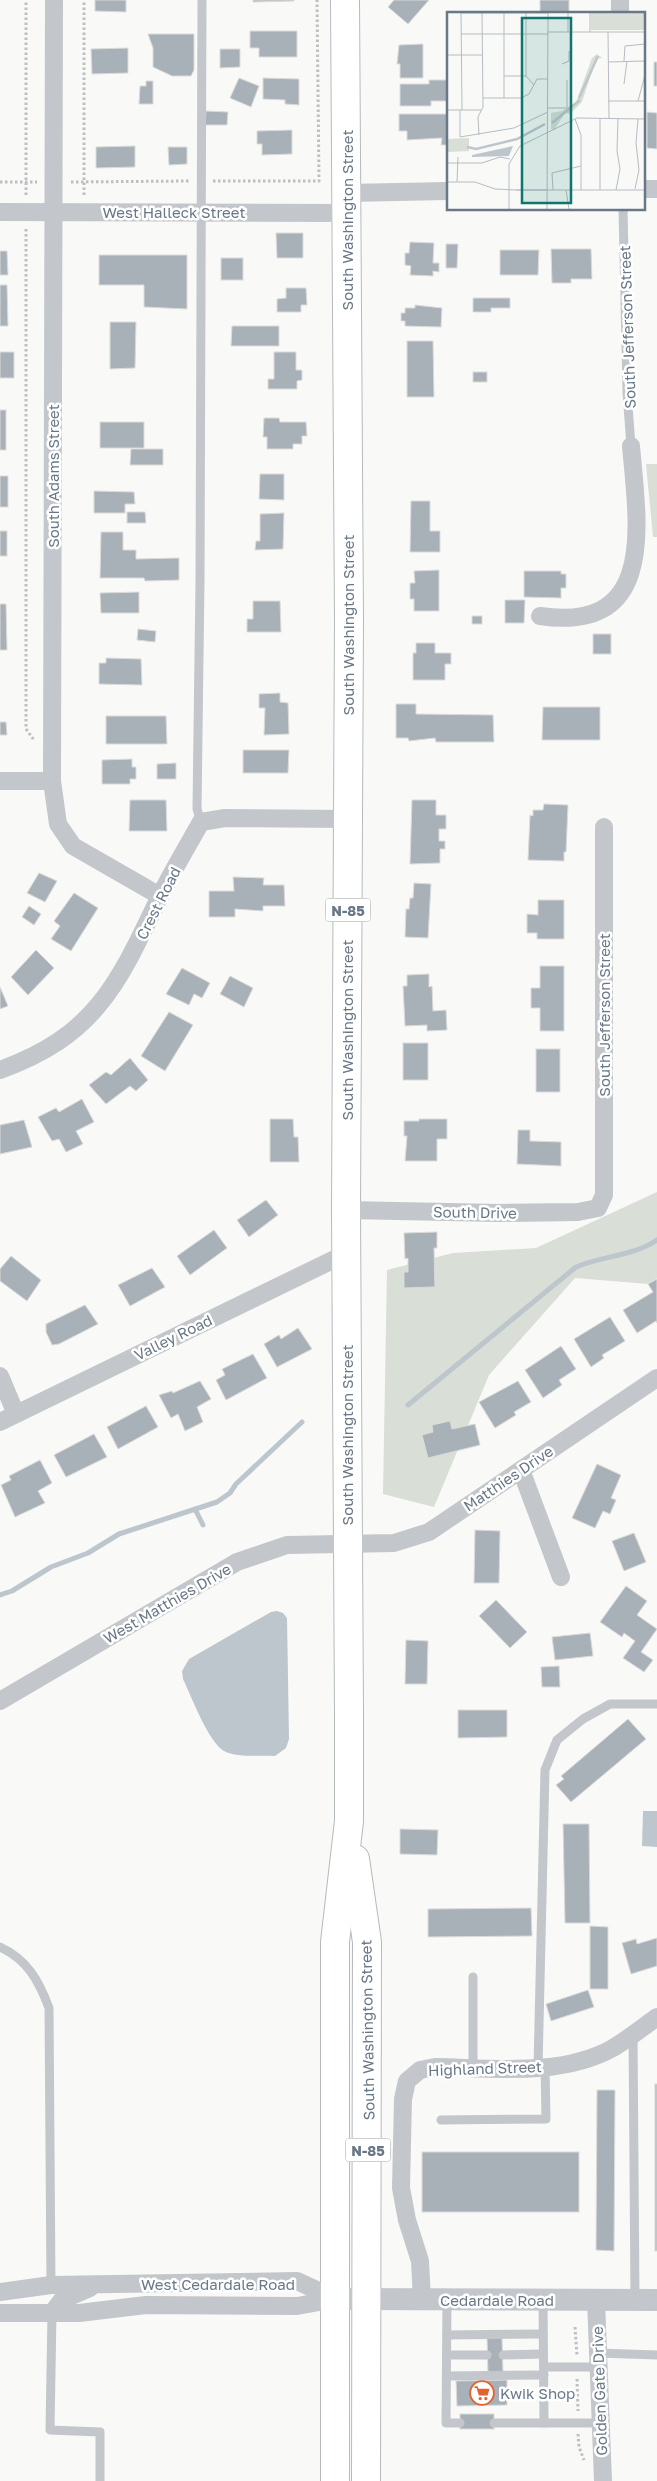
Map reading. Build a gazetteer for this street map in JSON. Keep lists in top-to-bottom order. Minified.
{"streets":{"main road":["South Washington Street","N-85"],"street":["West Halleck Street","South Jefferson Street","South Adams Street","Crest Road","South Drive","Valley Road","Matthies Drive","West Matthies Drive","Highland Street","West Cedardale Road","Cedardale Road","Golden Gate Drive"]},"crossings":[["West Halleck Street","South Washington Street"],["West Halleck Street","South Adams Street"],["South Washington Street","South Drive"],["South Washington Street","Valley Road"],["South Washington Street","Matthies Drive"],["South Washington Street","West Matthies Drive"],["South Washington Street","West Cedardale Road"],["South Washington Street","Cedardale Road"],["South Jefferson Street","South Drive"],["South Adams Street","Crest Road"],["Matthies Drive","West Matthies Drive"],["Highland Street","Cedardale Road"],["West Cedardale Road","Cedardale Road"],["Cedardale Road","Golden Gate Drive"]],"places":{"supermarket":["Kwik Shop"]}}
